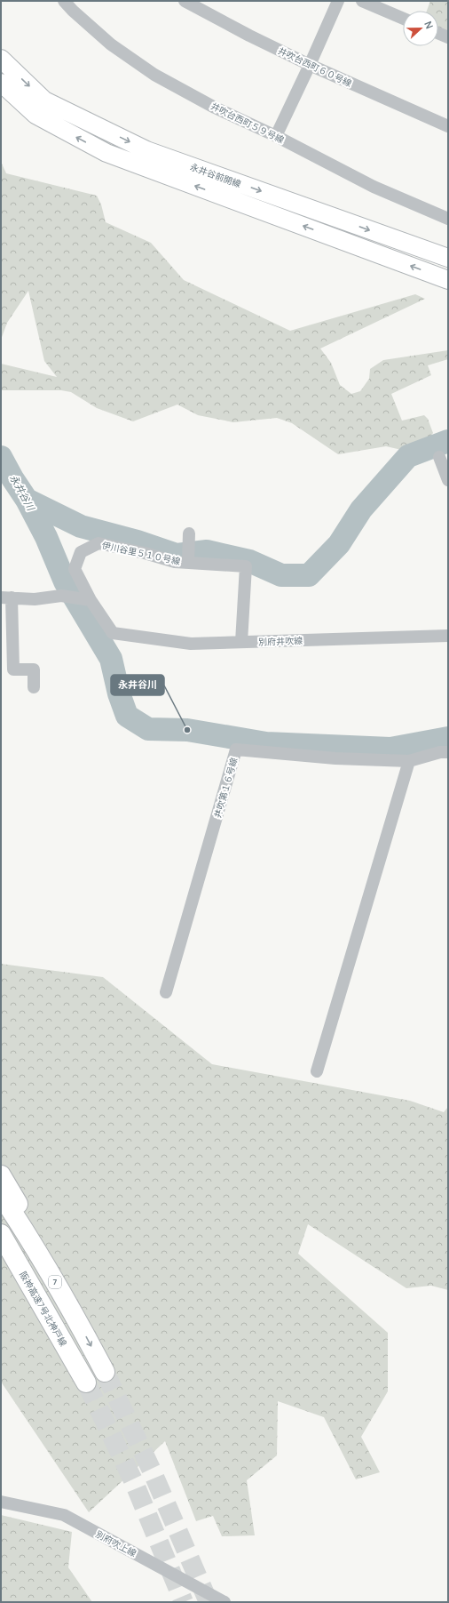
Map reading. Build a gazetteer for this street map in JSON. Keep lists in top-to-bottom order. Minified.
{"streets":{"highway":["7","阪神高速7号北神戸線"],"street":["井吹台西町６０号線","井吹台西町５９号線","永井谷前開線","伊川谷里５１０号線","別府井吹線","井吹第１６号線","別府吹上線"]},"crossings":[["伊川谷里５１０号線","別府井吹線"]],"water":["永井谷川"],"places":["永井谷川"],"north":"right"}
